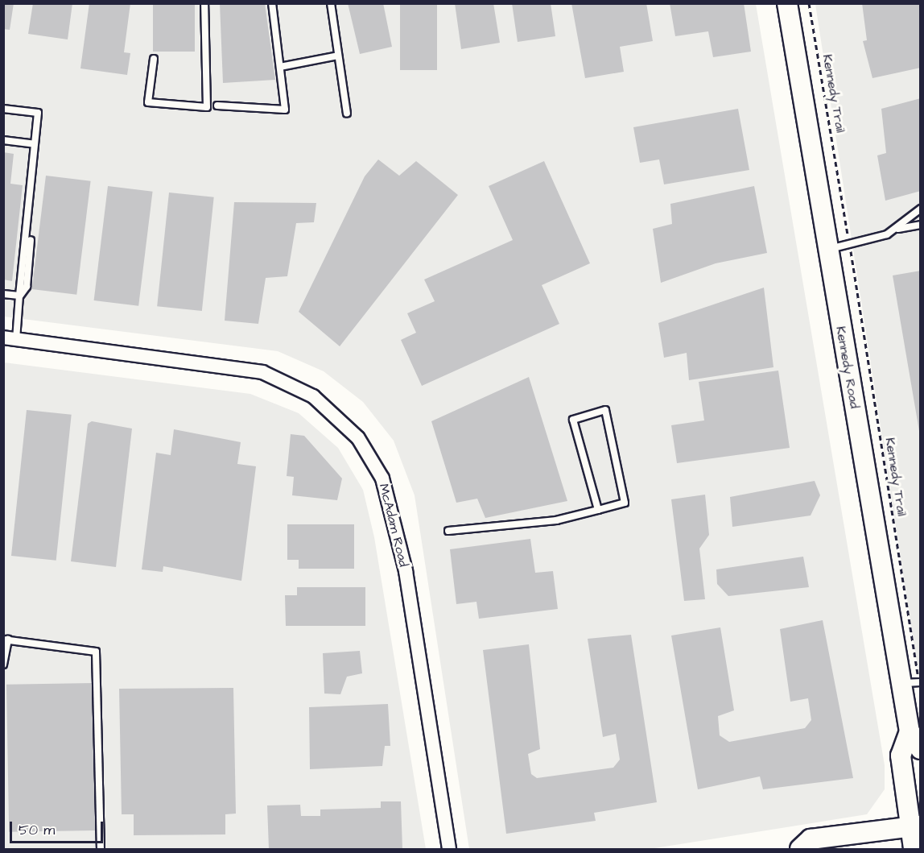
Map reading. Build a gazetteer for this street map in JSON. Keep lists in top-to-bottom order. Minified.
{"streets":{"main road":["Kennedy Road"],"street":["McAdam Road"],"path":["Kennedy Trail"]},"crossings":[["Kennedy Trail","Kennedy Road"]],"scale_bar":"50 m"}
